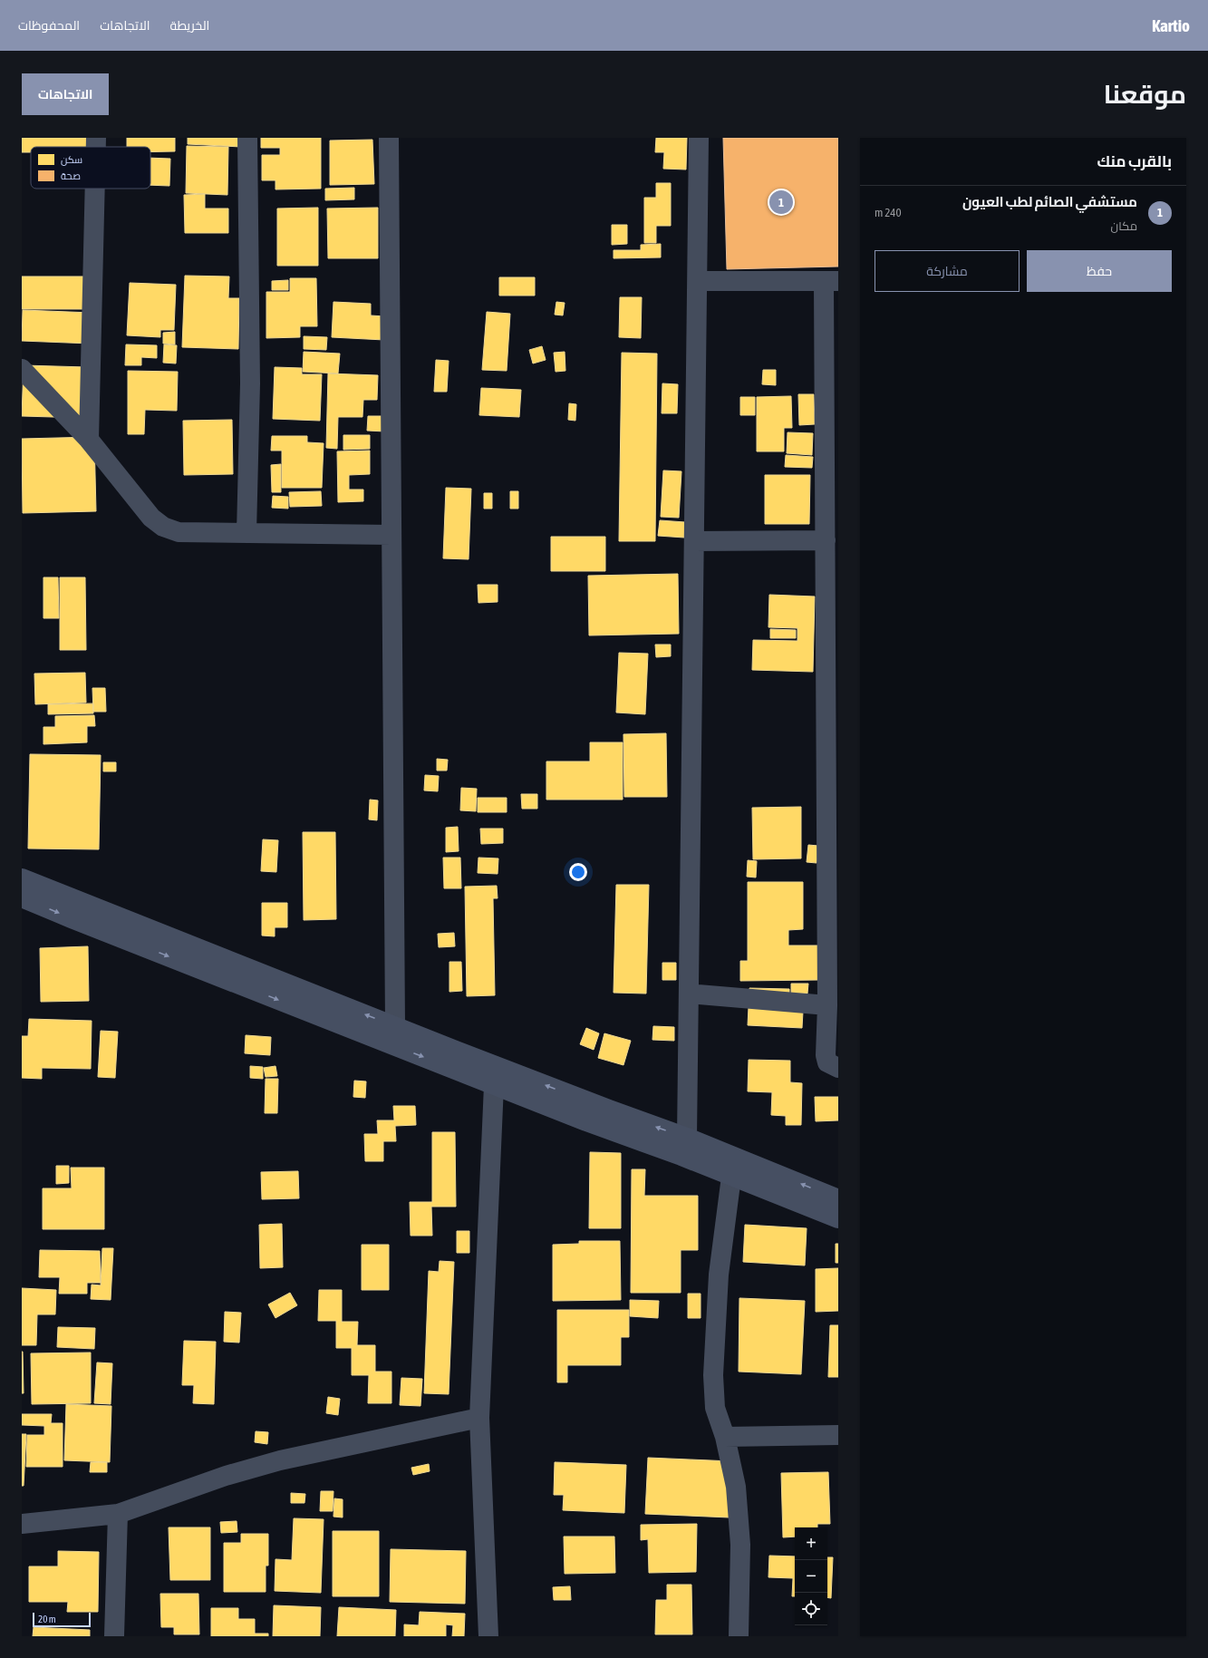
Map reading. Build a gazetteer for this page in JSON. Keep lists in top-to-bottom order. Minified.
{"legend":["سكن","صحة"],"scale_bar":"20 m","page":{"header":"Kartio","nav":["الخريطة","الاتجاهات","المحفوظات"],"title":"موقعنا","buttons":["الاتجاهات",["حفظ","مشاركة"]],"heading":"بالقرب منك","list":[{"mark":"1","name":"مستشفي الصائم لطب العيون","note":"مكان","value":"240 m"}],"pins":"1","map_buttons":["+","−"],"scale":"20 m"}}
